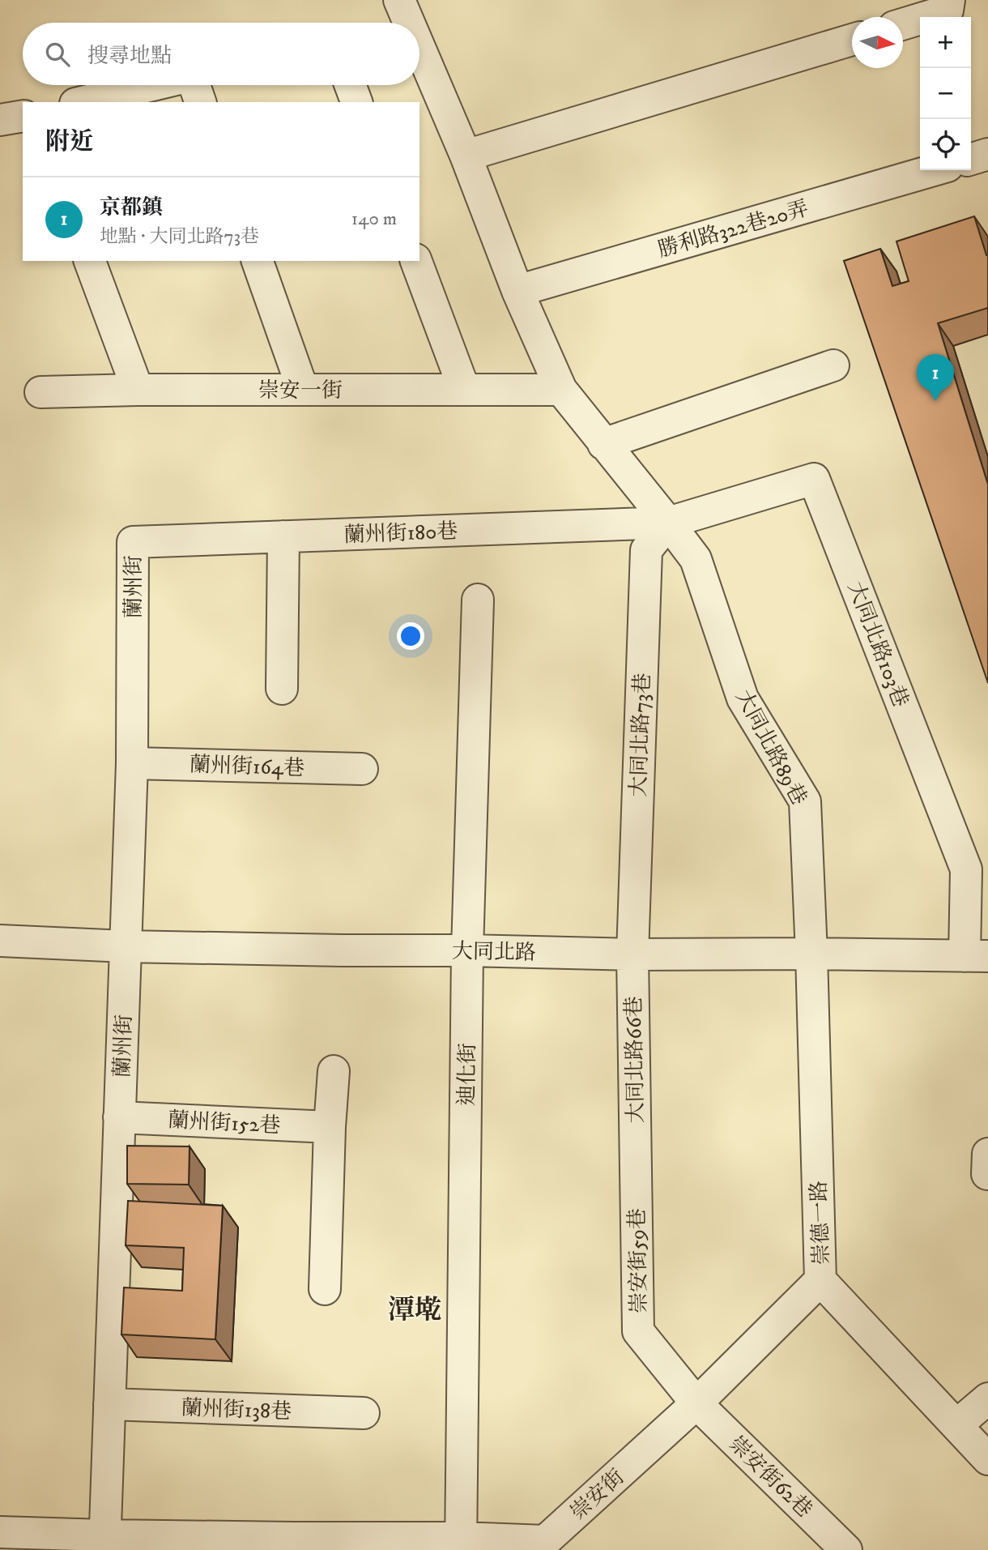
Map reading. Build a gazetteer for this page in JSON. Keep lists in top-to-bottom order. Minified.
{"streets":{"street":["勝利路322巷20弄","崇安一街","蘭州街180巷","蘭州街","大同北路103巷","大同北路73巷","大同北路89巷","蘭州街164巷","大同北路","大同北路66巷","迪化街","蘭州街152巷","崇德一路","崇安街59巷","蘭州街138巷","崇安街62巷","崇安街"]},"crossings":[["勝利路322巷20弄","大同北路89巷"],["崇安一街","大同北路89巷"],["蘭州街180巷","蘭州街"],["蘭州街180巷","大同北路103巷"],["蘭州街180巷","大同北路73巷"],["蘭州街180巷","大同北路89巷"],["蘭州街","蘭州街164巷"],["蘭州街","大同北路"],["蘭州街","蘭州街152巷"],["蘭州街","蘭州街138巷"],["蘭州街","崇安街"],["大同北路103巷","大同北路73巷"],["大同北路103巷","大同北路89巷"],["大同北路103巷","大同北路"],["大同北路73巷","大同北路89巷"],["大同北路73巷","大同北路"],["大同北路73巷","大同北路66巷"],["大同北路89巷","大同北路"],["大同北路89巷","崇德一路"],["大同北路","大同北路66巷"],["大同北路","迪化街"],["大同北路","崇德一路"],["大同北路66巷","崇安街59巷"],["迪化街","崇安街"],["崇德一路","崇安街"],["崇安街59巷","崇安街62巷"],["崇安街59巷","崇安街"],["崇安街62巷","崇安街"]],"districts":["潭墘"],"north":"right","page":{"map_buttons":["+","−"],"search":"搜尋地點","heading":"附近","list":[{"mark":"1","name":"京都鎮","note":"地點 · 大同北路73巷","value":"140 m"}],"pins":"1"}}
